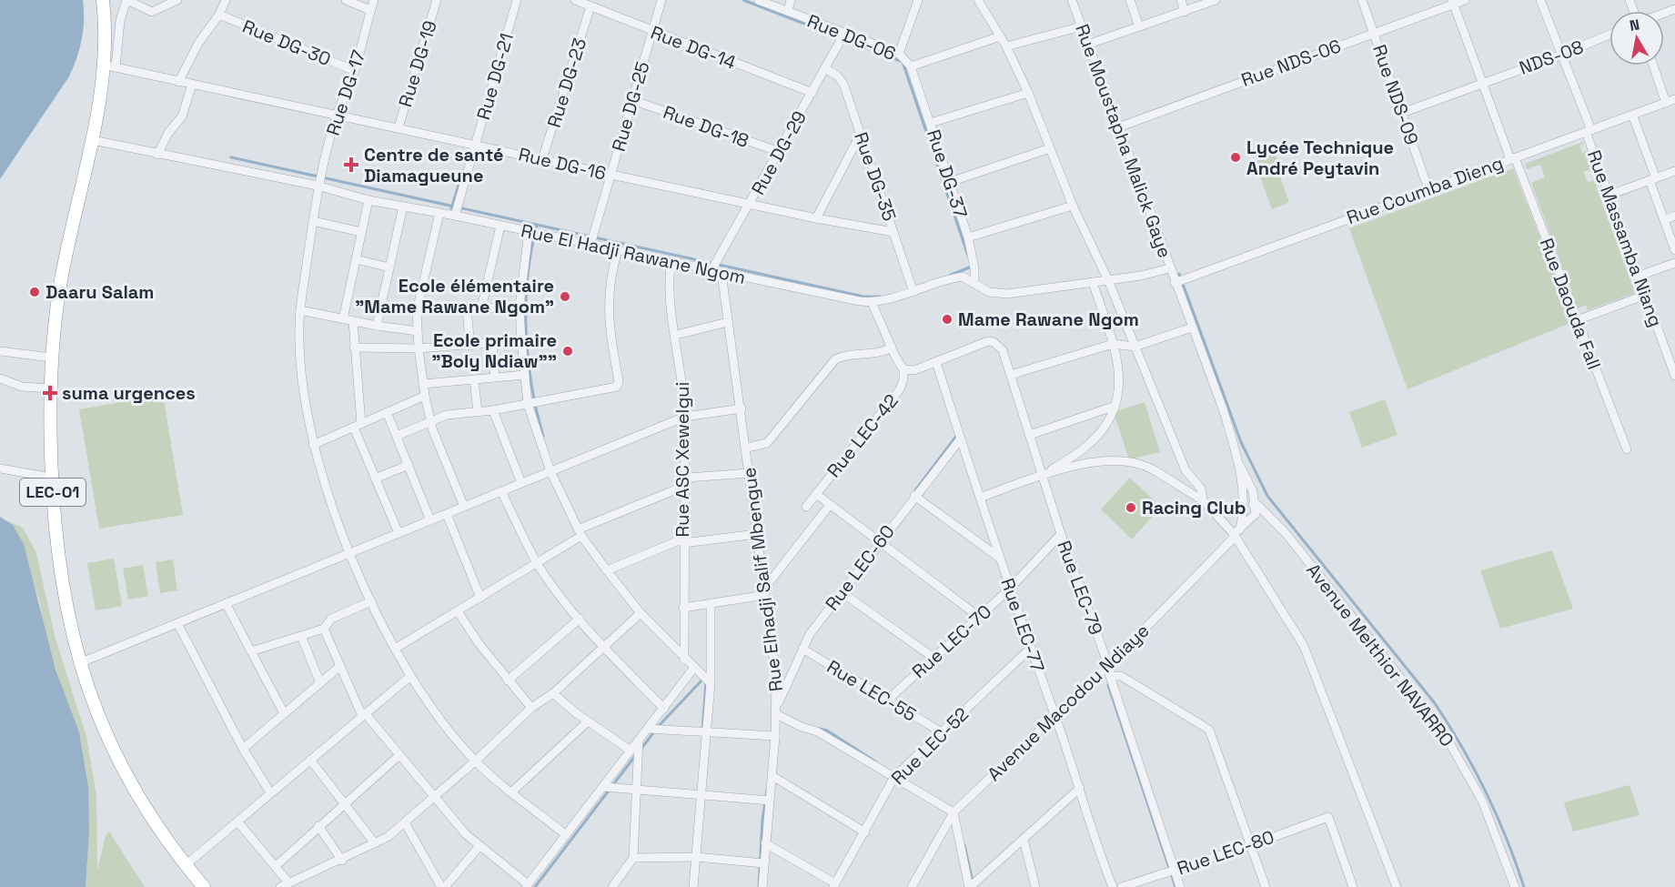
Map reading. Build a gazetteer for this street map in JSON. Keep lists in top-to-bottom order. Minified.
{"streets":{"highway":["LEC-01"],"street":["Rue DG-06","Rue DG-30","Rue DG-14","NDS-08","Rue NDS-06","Rue DG-19","Rue DG-21","Rue DG-23","Rue DG-17","Rue NDS-09","Rue DG-25","Rue DG-18","Rue Moustapha Malick Gaye","Rue DG-29","Rue DG-16","Rue DG-37","Rue DG-35","Rue Coumba Dieng","Rue Massamba Niang","Rue El Hadji Rawane Ngom","Rue Daouda Fall","Rue LEC-42","Rue ASC Xewelgui","Rue LEC-60","Rue Elhadji Salif Mbengue","Rue LEC-79","Rue LEC-77","Rue LEC-70","Avenue Melthior NAVARRO","Rue LEC-55","Avenue Macodou Ndiaye","Rue LEC-52","Rue LEC-80"]},"crossings":[["Rue DG-06","Rue DG-29"],["Rue DG-06","Rue DG-37"],["Rue DG-30","Rue DG-17"],["Rue DG-14","Rue DG-23"],["Rue DG-14","Rue DG-25"],["Rue DG-14","Rue DG-29"],["NDS-08","Rue NDS-09"],["NDS-08","Rue Massamba Niang"],["NDS-08","Rue Daouda Fall"],["Rue NDS-06","Rue NDS-09"],["Rue NDS-06","Rue Moustapha Malick Gaye"],["Rue NDS-06","Rue Daouda Fall"],["Rue DG-19","Rue DG-16"],["Rue DG-21","Rue DG-16"],["Rue DG-21","Rue El Hadji Rawane Ngom"],["Rue DG-23","Rue DG-16"],["Rue DG-17","Rue DG-16"],["Rue DG-17","Rue El Hadji Rawane Ngom"],["Rue NDS-09","Rue Coumba Dieng"],["Rue DG-25","Rue DG-18"],["Rue DG-25","Rue DG-16"],["Rue DG-25","Rue El Hadji Rawane Ngom"],["Rue DG-18","Rue DG-29"],["Rue Moustapha Malick Gaye","Rue Coumba Dieng"],["Rue Moustapha Malick Gaye","Rue El Hadji Rawane Ngom"],["Rue DG-29","Rue DG-16"],["Rue DG-29","Rue DG-35"],["Rue DG-29","Rue El Hadji Rawane Ngom"],["Rue DG-16","Rue DG-35"],["Rue DG-16","LEC-01"],["Rue DG-37","Rue El Hadji Rawane Ngom"],["Rue DG-35","Rue El Hadji Rawane Ngom"],["Rue Coumba Dieng","Rue Massamba Niang"],["Rue Coumba Dieng","Rue Daouda Fall"],["Rue El Hadji Rawane Ngom","Rue ASC Xewelgui"],["Rue El Hadji Rawane Ngom","LEC-01"],["Rue El Hadji Rawane Ngom","Rue Elhadji Salif Mbengue"],["Rue LEC-42","Rue Elhadji Salif Mbengue"],["Rue LEC-60","Rue Elhadji Salif Mbengue"],["Rue LEC-60","Rue LEC-77"],["Rue LEC-60","Rue LEC-55"],["Rue LEC-79","Rue LEC-77"],["Rue LEC-79","Rue LEC-70"],["Rue LEC-79","Avenue Macodou Ndiaye"],["Rue LEC-79","Rue LEC-80"],["Rue LEC-77","Rue LEC-70"],["Rue LEC-77","Avenue Macodou Ndiaye"],["Rue LEC-77","Rue LEC-52"],["Rue LEC-70","Rue LEC-55"],["Rue LEC-55","Rue LEC-52"]],"places":{"other":["Lycée Technique André Peytavin","Daaru Salam","Ecole élémentaire \"Mame Rawane Ngom\"","Mame Rawane Ngom","Ecole primaire \"Boly Ndiaw\"\"","Racing Club"],"health":["Centre de santé Diamagueune","suma urgences"]},"north":"top"}
